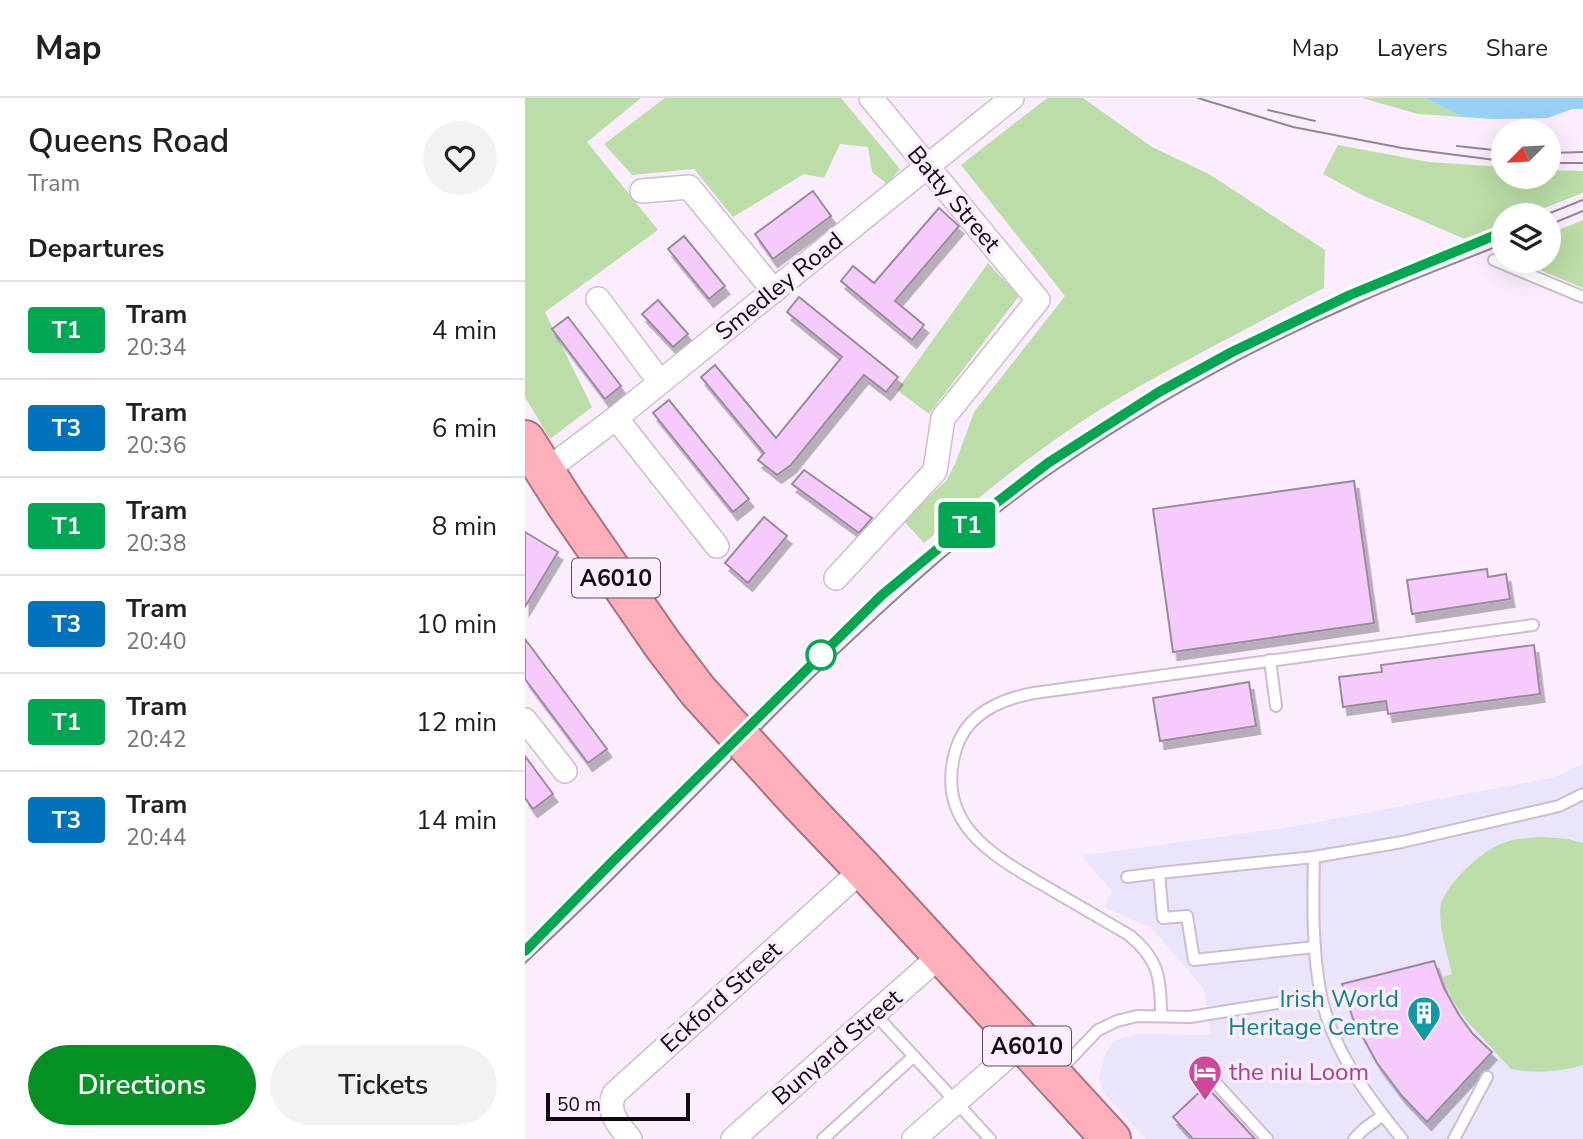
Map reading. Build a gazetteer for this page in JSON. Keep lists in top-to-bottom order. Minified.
{"streets":{"highway":["A6010"],"street":["Batty Street","Smedley Road","Eckford Street","Bunyard Street"]},"crossings":[["Batty Street","Smedley Road"],["Smedley Road","A6010"],["A6010","Eckford Street"],["A6010","Bunyard Street"]],"places":{"building":["Irish World Heritage Centre"],"hotel":["the niu Loom"]},"lines":["tram line T1"],"scale_bar":"50 m","north":"bottom left","page":{"header":"Map","nav":["Map","Layers","Share"],"heading":[["Queens Road","Tram"],"Departures"],"on_map":"T1","list":[{"mark":"T1","name":"Tram","note":"20:34","value":"4 min"},{"mark":"T3","name":"Tram","note":"20:36","value":"6 min"},{"mark":"T1","name":"Tram","note":"20:38","value":"8 min"},{"mark":"T3","name":"Tram","note":"20:40","value":"10 min"},{"mark":"T1","name":"Tram","note":"20:42","value":"12 min"},{"mark":"T3","name":"Tram","note":"20:44","value":"14 min"}],"buttons":["Directions","Tickets"],"scale":"50 m"}}
